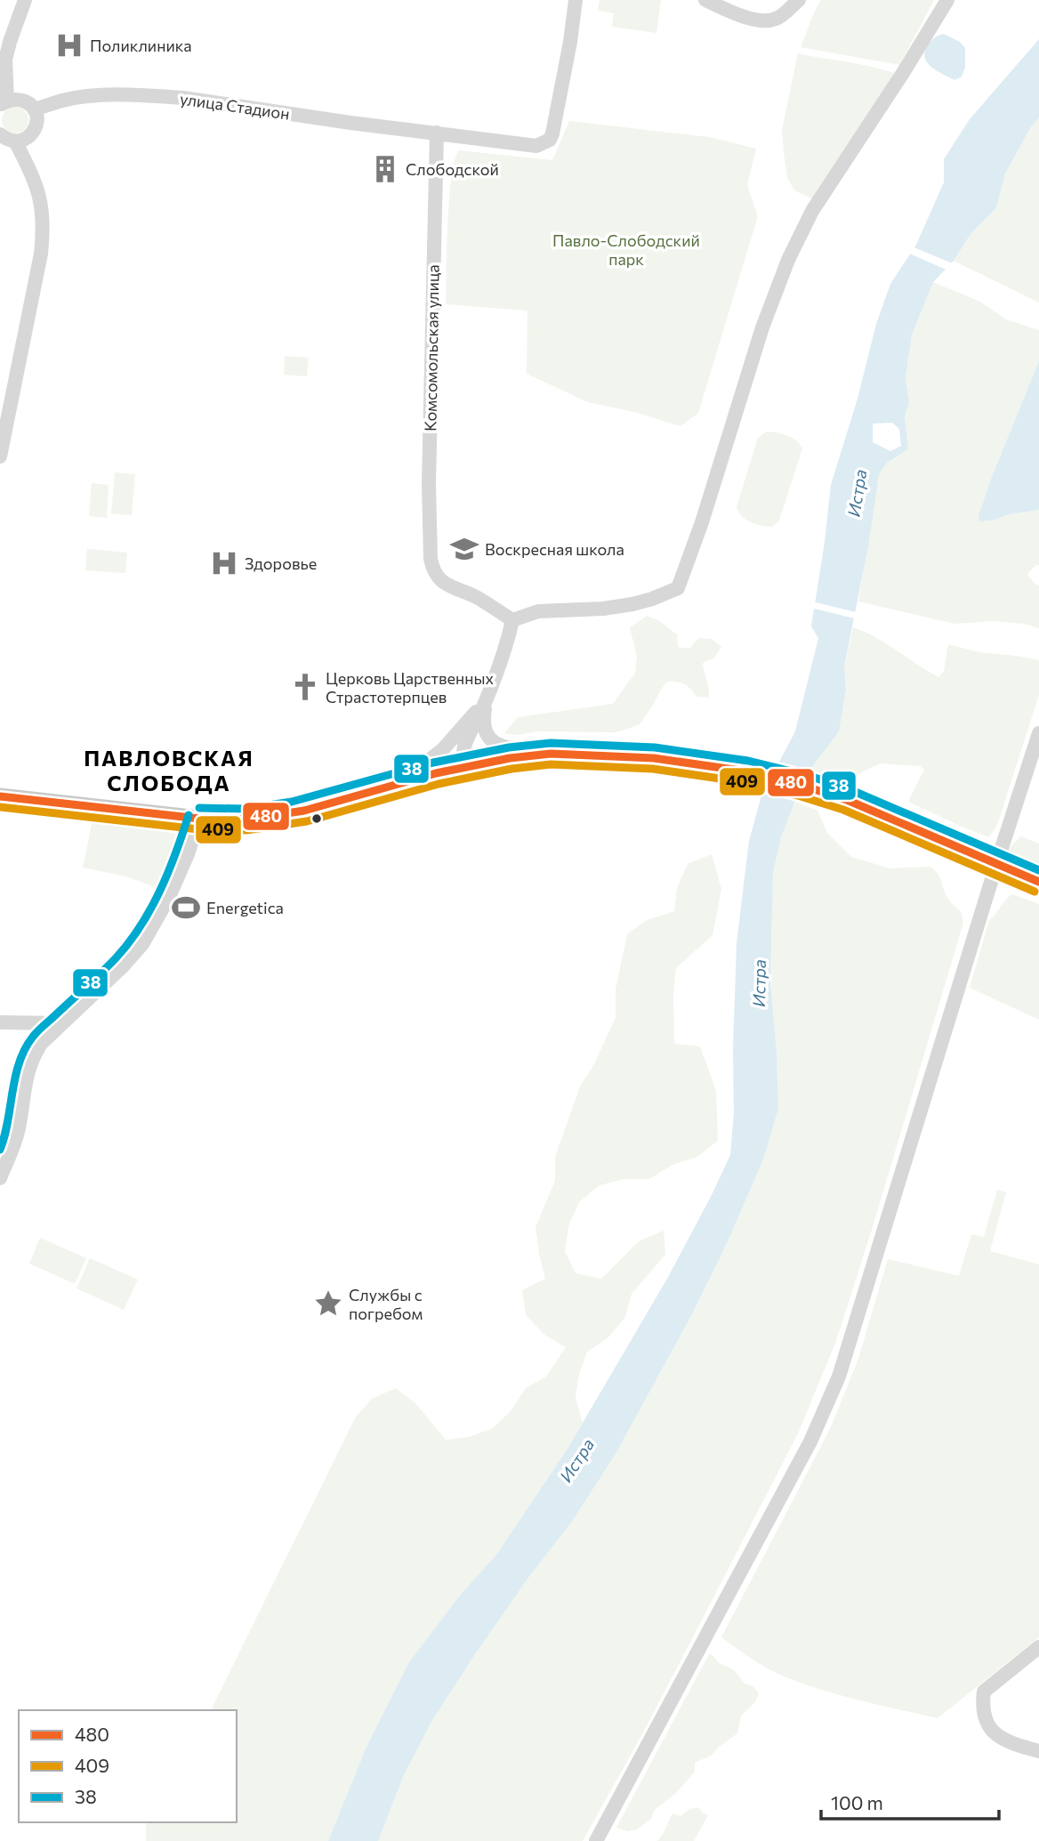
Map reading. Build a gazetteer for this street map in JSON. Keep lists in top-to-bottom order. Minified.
{"streets":{"street":["улица Стадион","Комсомольская улица"]},"crossings":[["улица Стадион","Комсомольская улица"]],"districts":["ПАВЛОВСКАЯ СЛОБОДА"],"water":["Истра"],"parks":["Павло-Слободский парк"],"places":{"hospital":["Поликлиника","Здоровье"],"building":["Слободской"],"school or university":["Воскресная школа"],"church":["Церковь Царственных Страстотерпцев"],"sports":["Energetica"],"place":["Службы с погребом"]},"lines":["transit line 38","transit line 480","transit line 409"],"legend":["480","409","38"],"scale_bar":"100 m"}
